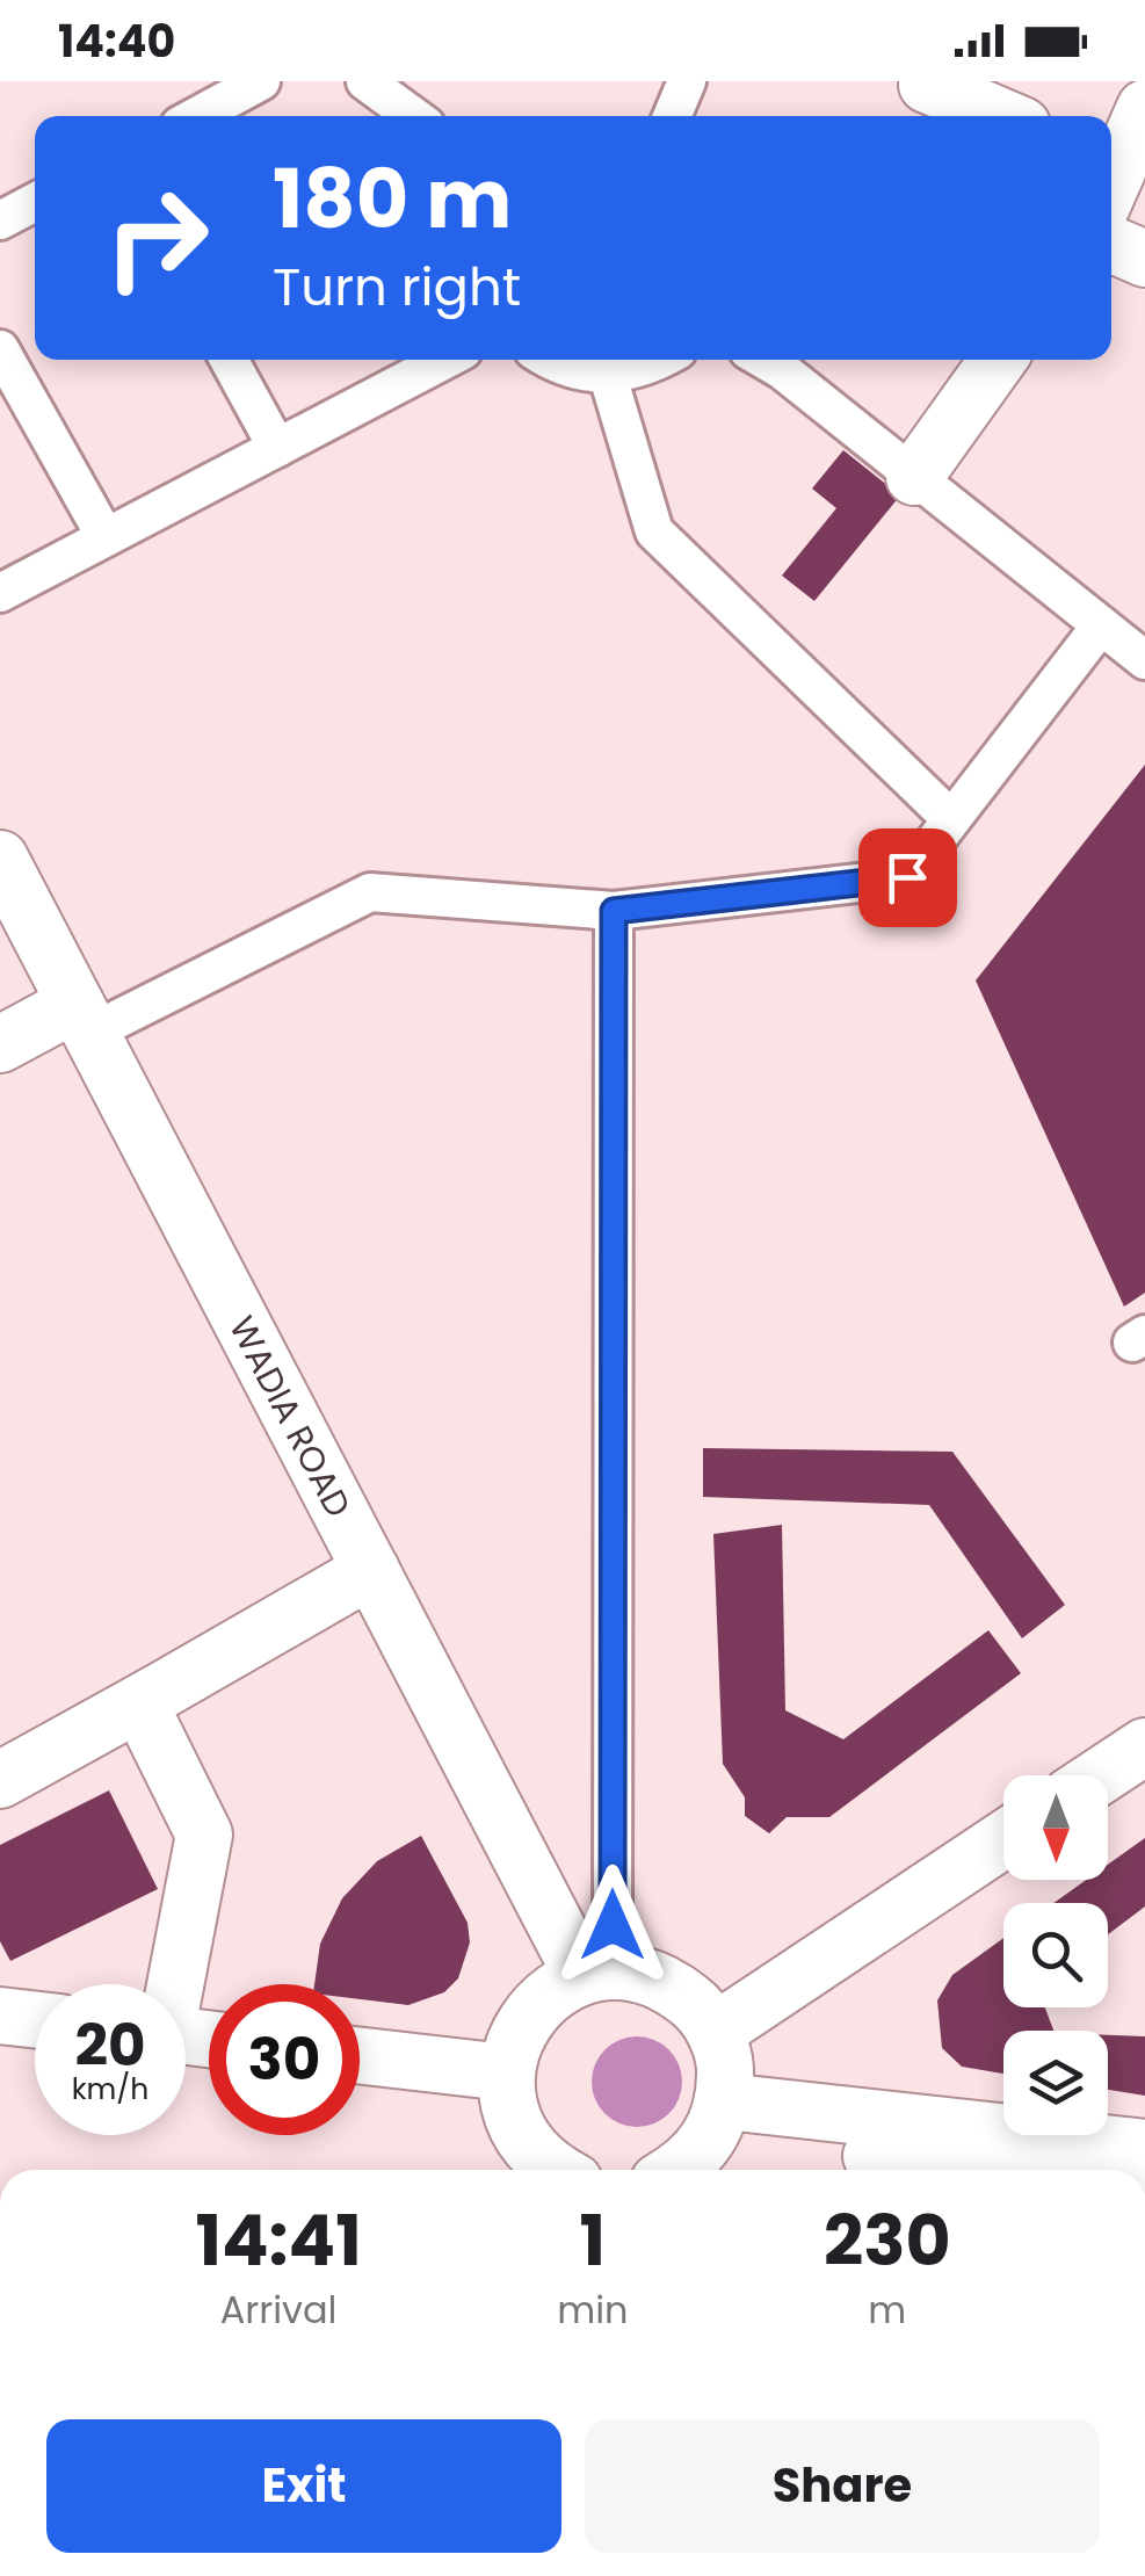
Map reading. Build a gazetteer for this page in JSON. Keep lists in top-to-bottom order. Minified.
{"streets":{"main road":["WADIA ROAD"]},"north":"bottom","page":{"status":"14:40","turn":["180 m","Turn right"],"speed":"20 km/h","limit":"30","eta":["14:41","Arrival","1","min","230","m"],"buttons":["Exit","Share"]}}
